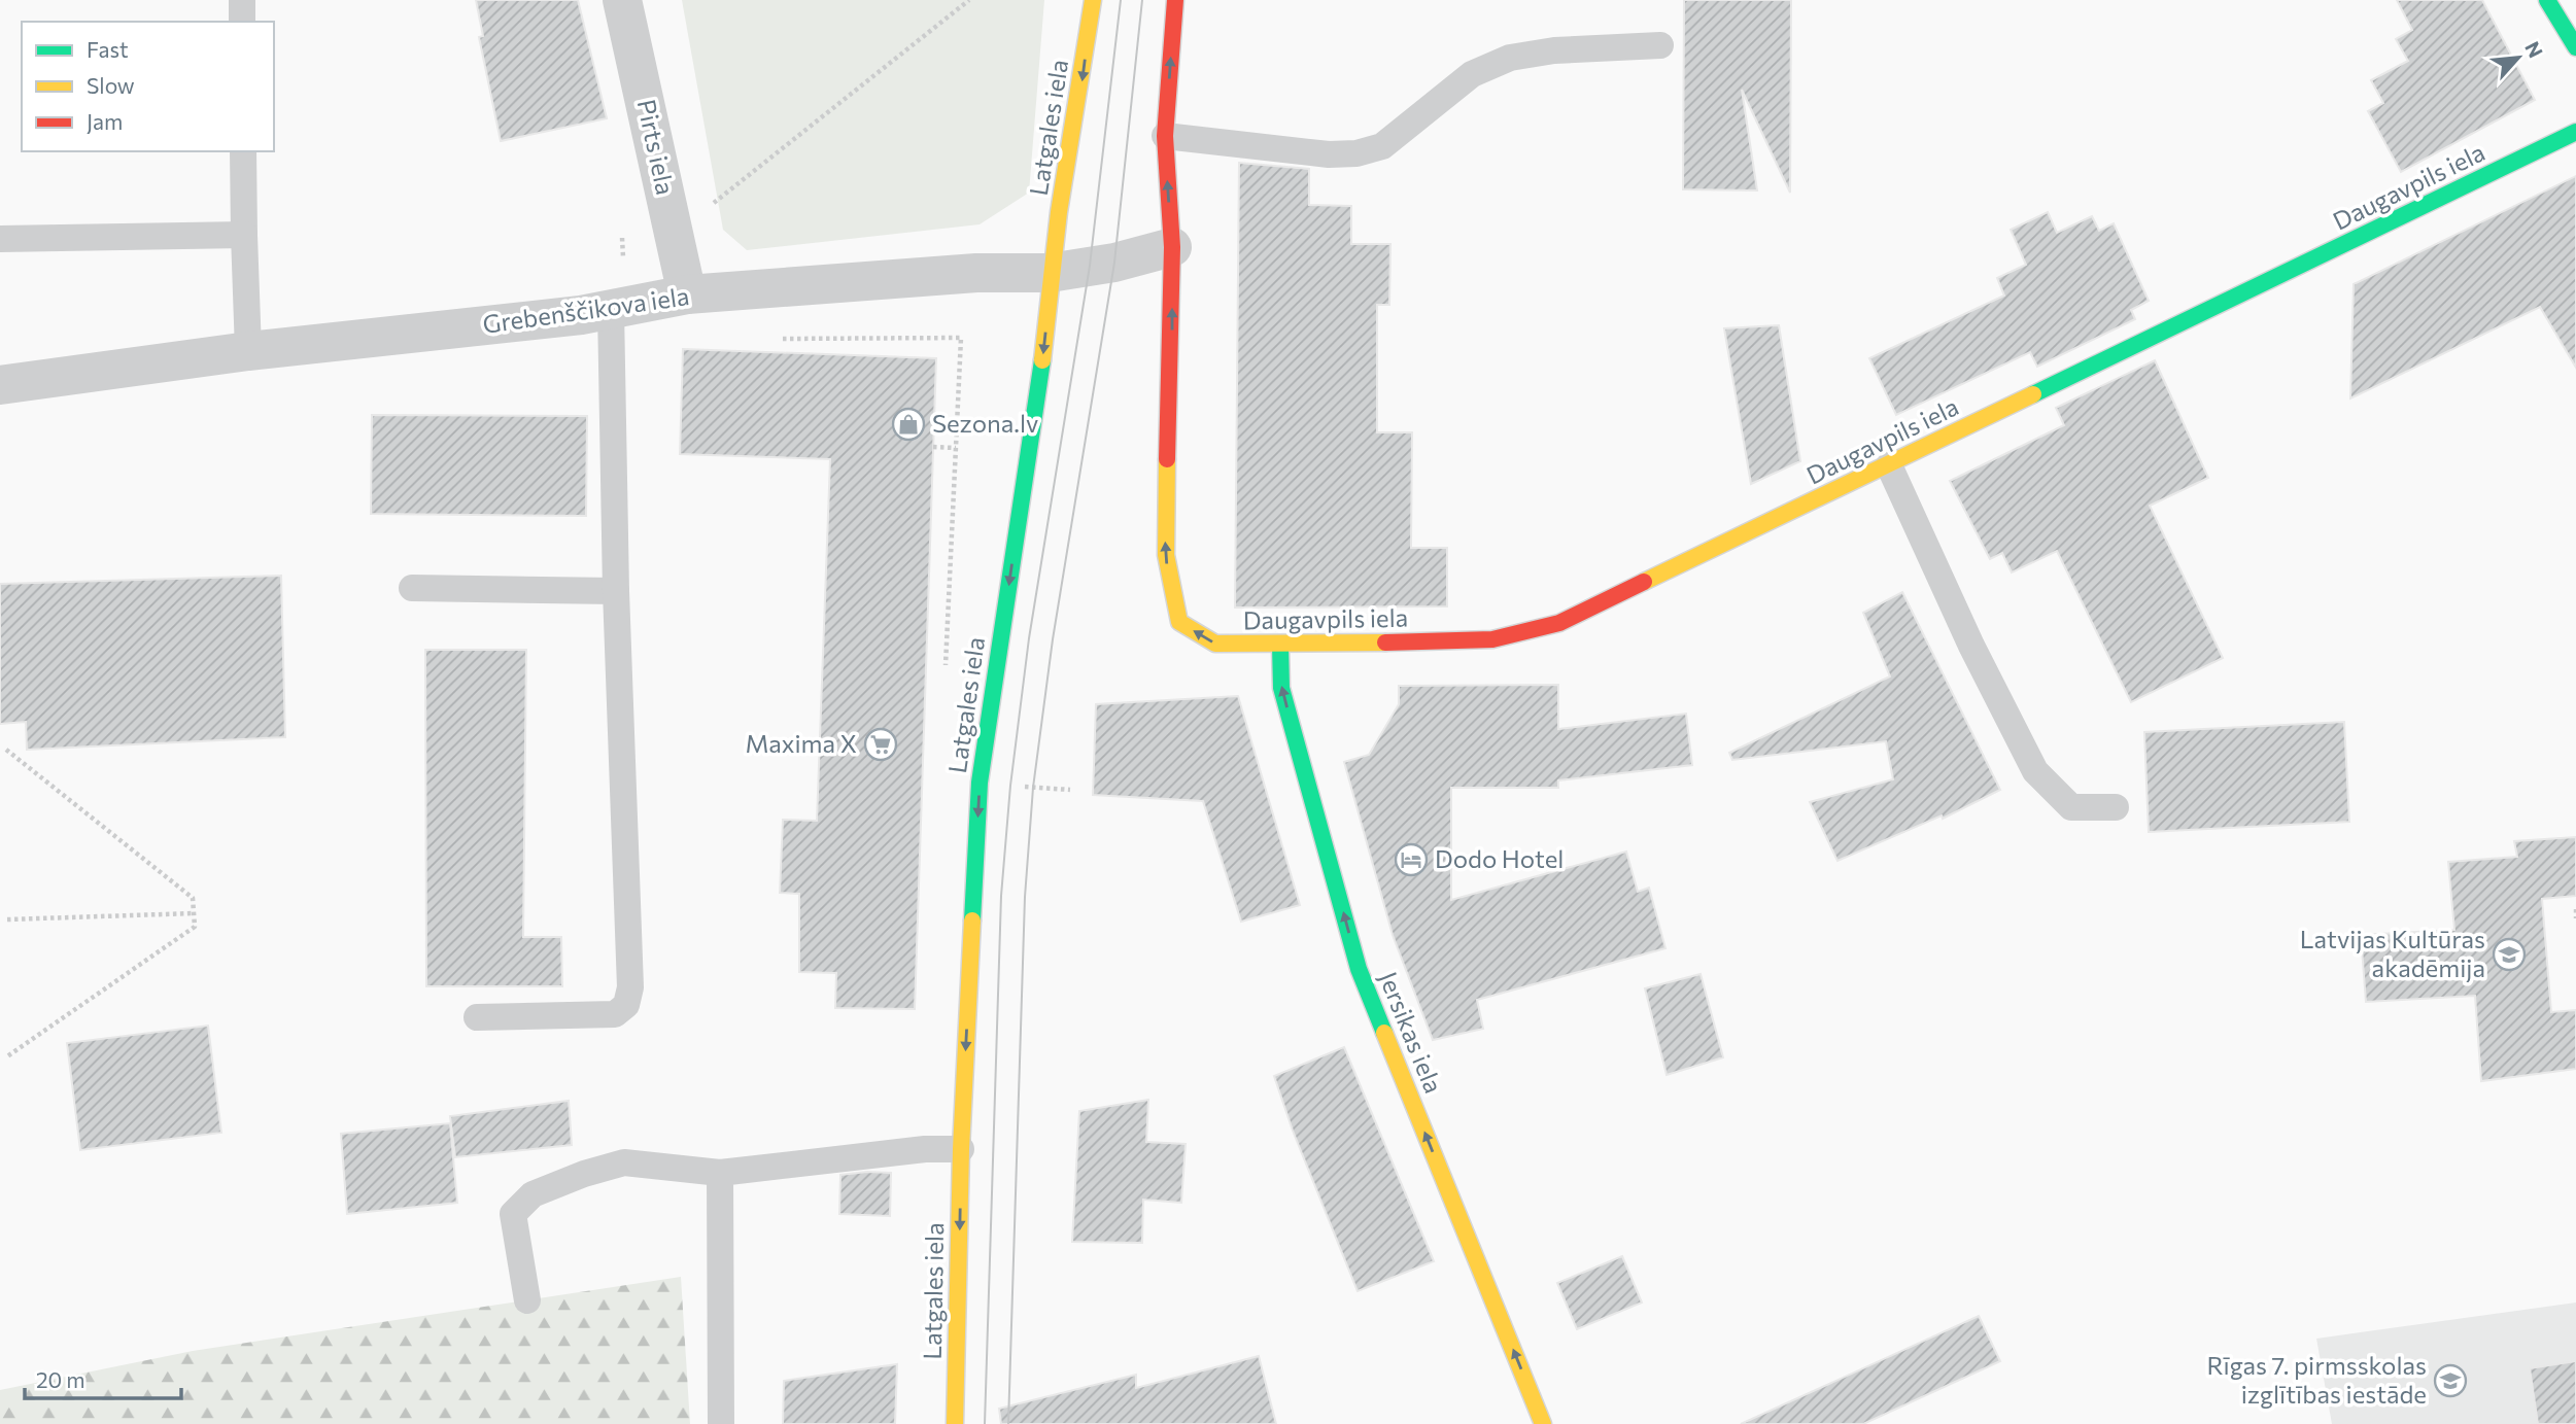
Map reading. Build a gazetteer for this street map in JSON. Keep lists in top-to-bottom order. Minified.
{"streets":{"street":["Latgales iela","Pirts iela","Daugavpils iela","Grebenščikova iela","Jersikas iela"]},"crossings":[["Latgales iela","Grebenščikova iela"],["Pirts iela","Grebenščikova iela"],["Daugavpils iela","Grebenščikova iela"],["Daugavpils iela","Jersikas iela"]],"one_way":["Latgales iela","Jersikas iela"],"places":{"shop":["Sezona.lv"],"supermarket":["Maxima X"],"hotel":["Dodo Hotel"],"school or university":["Latvijas Kultūras akadēmija","Rīgas 7. pirmsskolas izglītības iestāde"]},"legend":["Fast","Slow","Jam"],"scale_bar":"20 m","north":"top right"}
